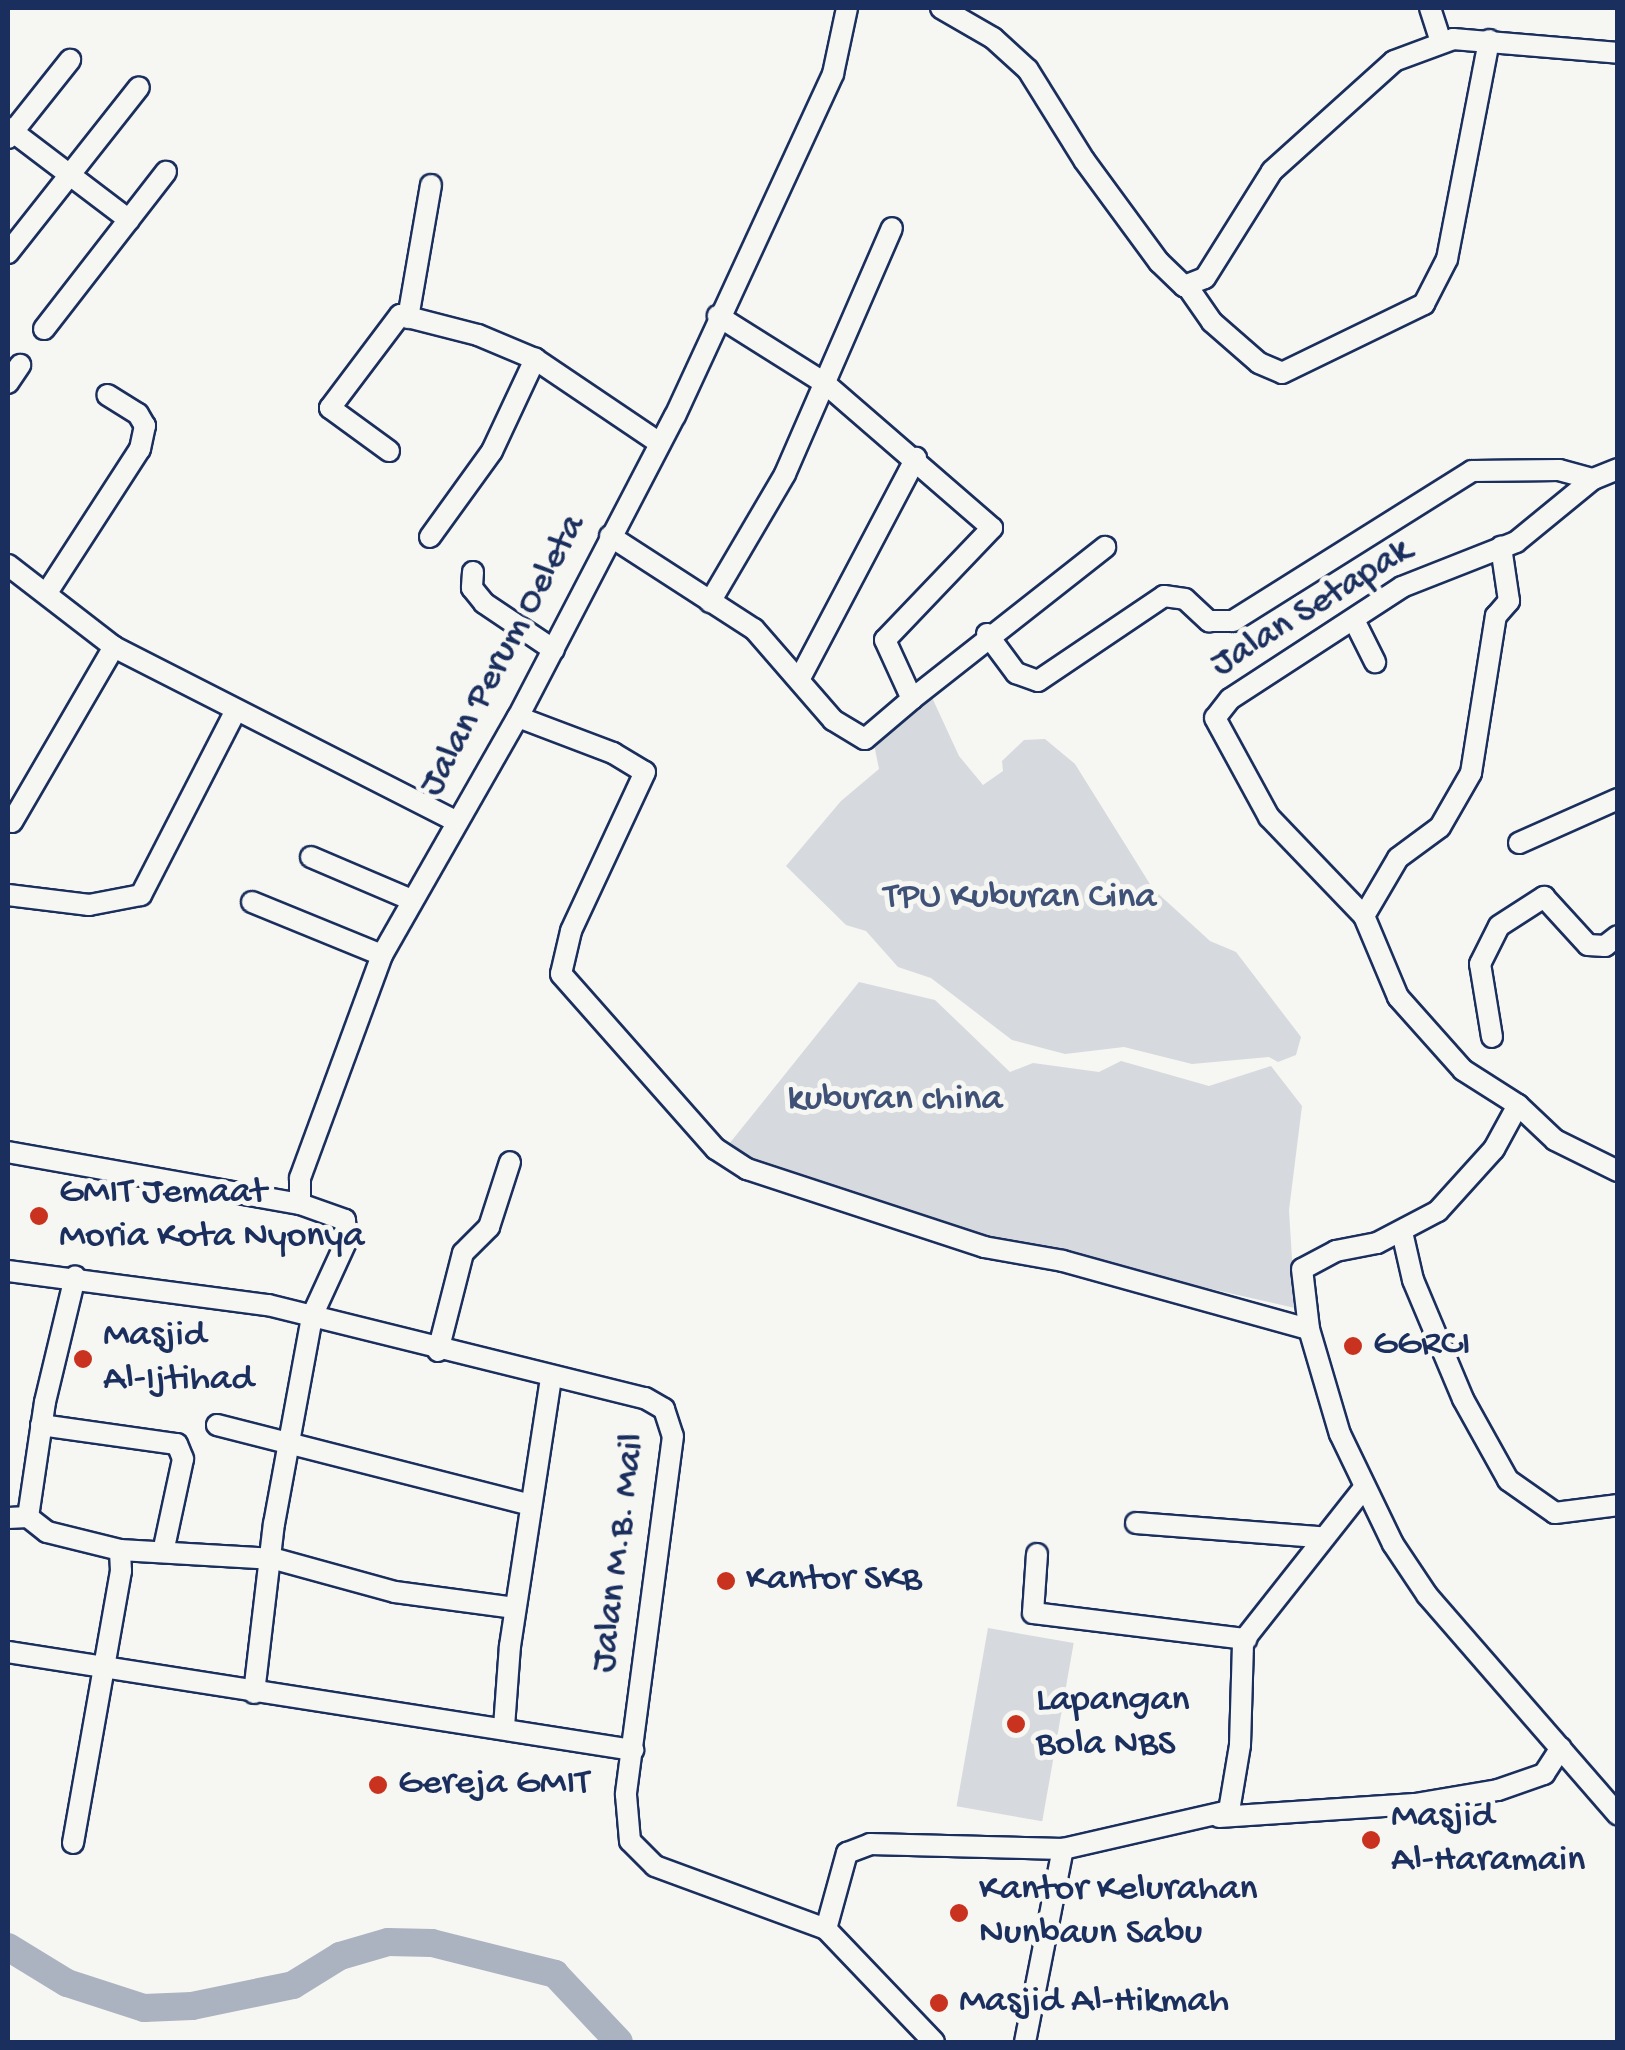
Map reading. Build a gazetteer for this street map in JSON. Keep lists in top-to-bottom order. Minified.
{"streets":{"street":["Jalan Setapak","Jalan Perum Oeleta","Jalan M.B. Mail"]},"parks":["TPU Kuburan Cina","kuburan china"],"places":["GMIT Jemaat Moria Kota Nyonya","GGRCI","Masjid Al-Ijtihad","Kantor SKB","Lapangan Bola NBS","Gereja GMIT","Masjid Al-Haramain","Kantor Kelurahan Nunbaun Sabu","Masjid Al-Hikmah"]}
